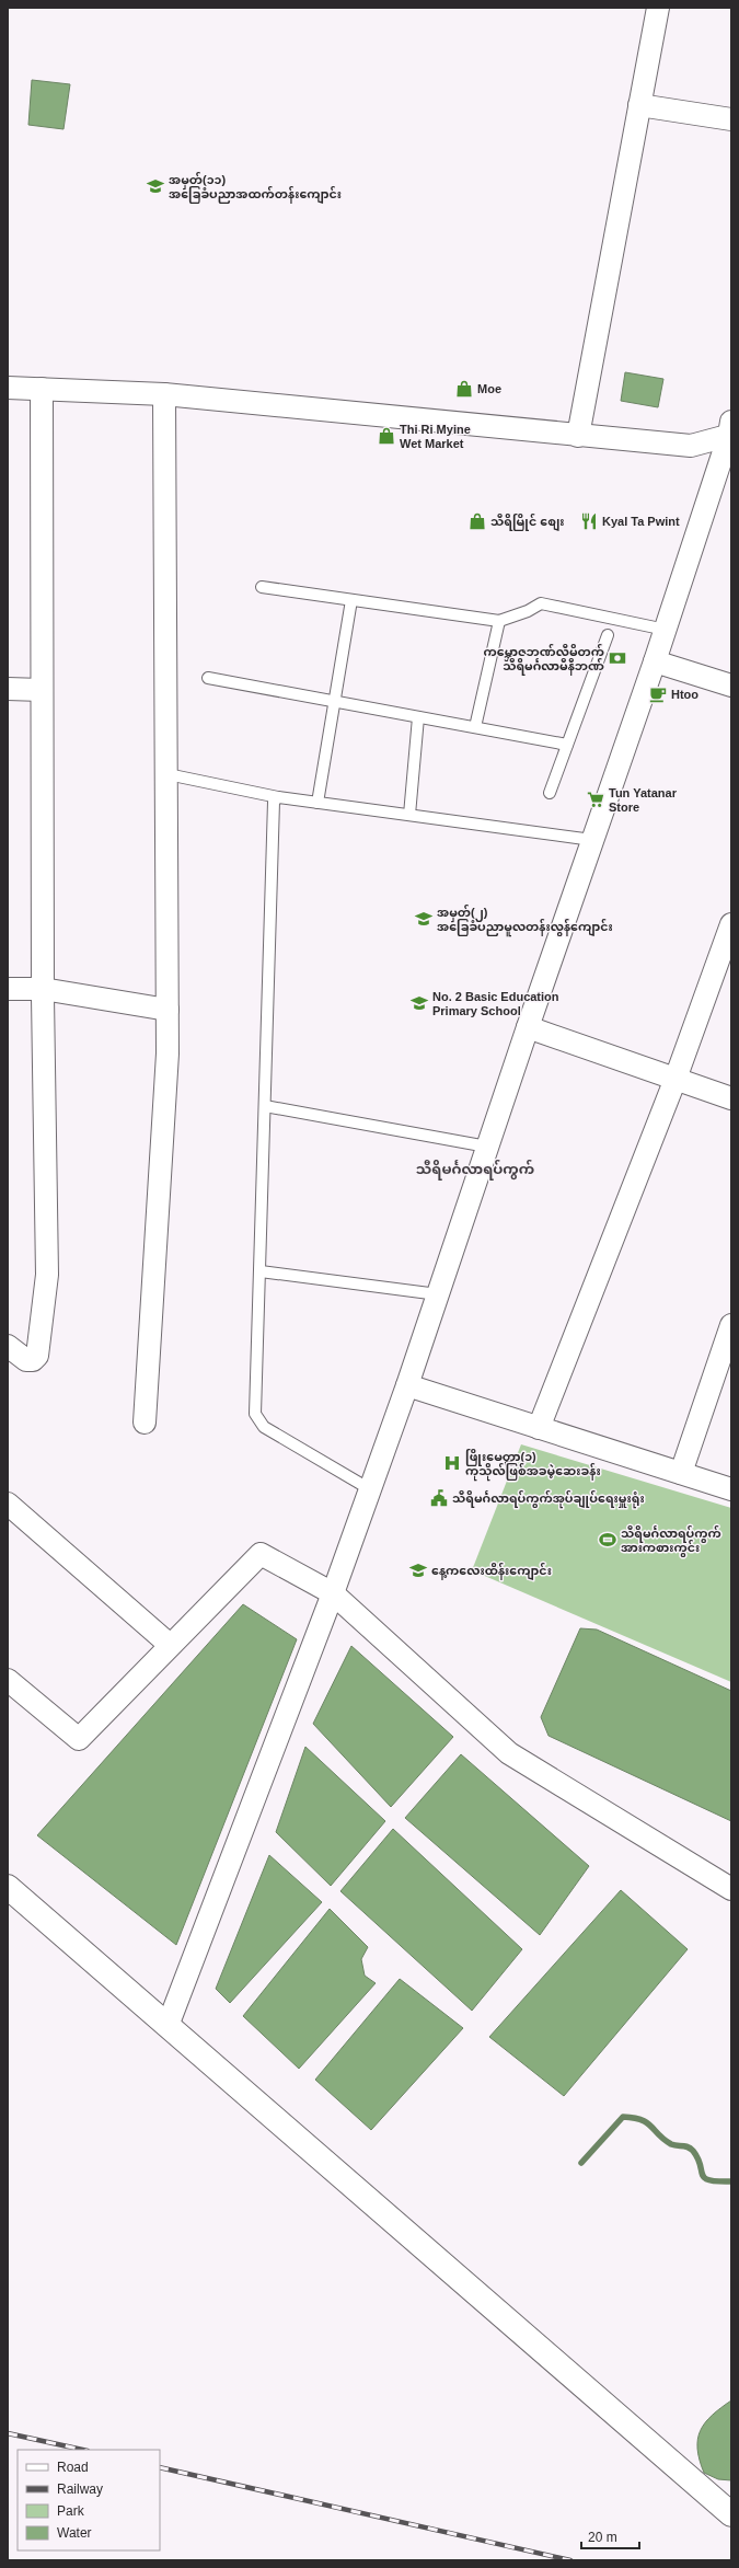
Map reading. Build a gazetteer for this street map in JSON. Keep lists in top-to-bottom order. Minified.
{"districts":["သီရိမင်္ဂလာရပ်ကွက်"],"places":{"school or university":["အမှတ်(၁၁) အခြေခံပညာအထက်တန်းကျောင်း","အမှတ်(၂) အခြေခံပညာမူလတန်းလွန်ကျောင်း","No. 2 Basic Education Primary School","နေ့ကလေးထိန်းကျောင်း"],"shop":["Moe","Thi Ri Myine Wet Market","သီရိမြိုင် စျေး"],"restaurant":["Kyal Ta Pwint"],"bank":["ကမ္ဘောဇဘဏ်လီမိတက် သီရိမင်္ဂလာမီနီဘဏ်"],"cafe":["Htoo"],"supermarket":["Tun Yatanar Store"],"hospital":["ဖြိုးမေတ္တာ(၁) ကုသိုလ်ဖြစ်အခမဲ့ဆေးခန်း"],"public building":["သီရိမင်္ဂလာရပ်ကွက်အုပ်ချုပ်ရေးမှူးရုံး"],"sports":["သီရိမင်္ဂလာရပ်ကွက် အားကစားကွင်း"]},"legend":["Road","Railway","Park","Water"],"scale_bar":"20 m"}
